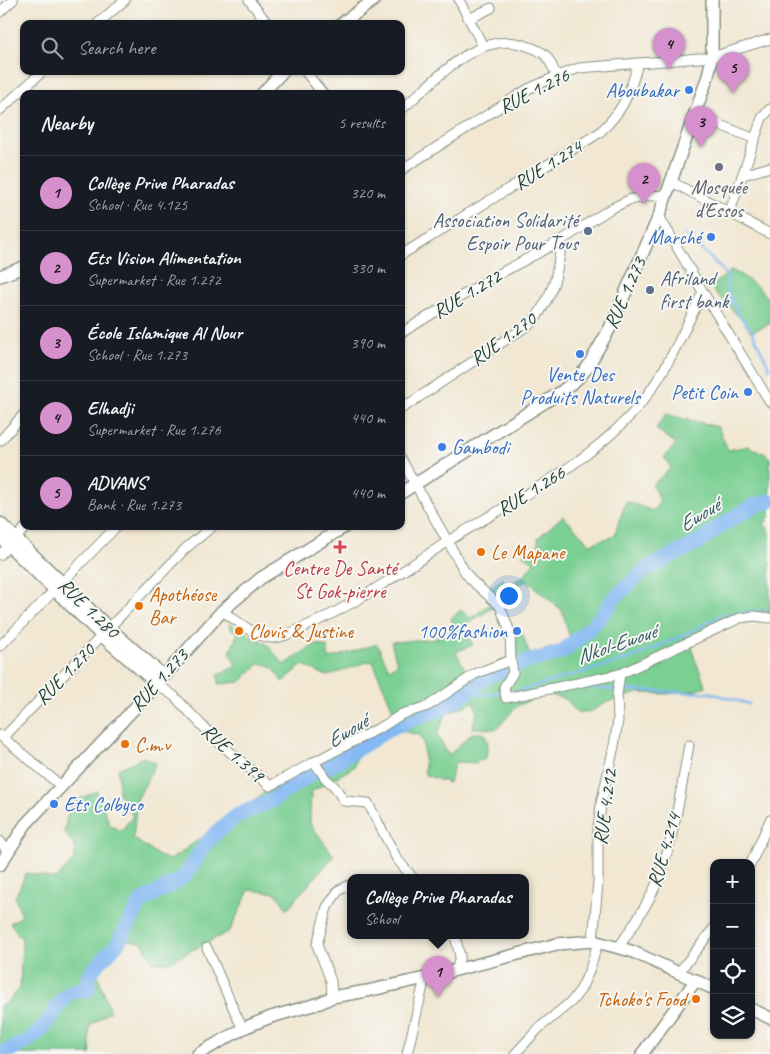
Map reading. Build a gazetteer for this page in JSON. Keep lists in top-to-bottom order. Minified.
{"streets":{"main road":["RUE 1.273","RUE 1.280"],"street":["RUE 1.276","RUE 1.274","RUE 1.272","RUE 1.270","RUE 1.266","RUE 1.399","RUE 4.212","RUE 4.214"]},"crossings":[["RUE 1.276","RUE 1.274"],["RUE 1.276","RUE 1.273"],["RUE 1.273","RUE 1.272"],["RUE 1.273","RUE 1.266"],["RUE 1.273","RUE 1.280"],["RUE 1.272","RUE 1.270"],["RUE 1.270","RUE 1.280"],["RUE 1.280","RUE 1.399"]],"water":["Ewoué","Nkol-Ewoué"],"places":{"other":["Aboubakar","Mosquée d'Essos","Association Solidarité Espoir Pour Tous","Marché","Afriland first bank","Vente Des Produits Naturels","Petit Coin","Gambodi","Le Mapane","Apothéose Bar","Clovis & Justine","100%fashion","C.m.v","Ets Colbyco","Tchoko's Food"],"health":["Centre De Santé St Gok-pierre"]},"page":{"search":"Search here","pins":["4","5","3","2","1"],"heading":["Nearby","5 results"],"list":[{"mark":"1","name":"Collège Prive Pharadas","note":"School · Rue 4.125","value":"320 m"},{"mark":"2","name":"Ets Vision Alimentation","note":"Supermarket · Rue 1.272","value":"330 m"},{"mark":"3","name":"École Islamique Al Nour","note":"School · Rue 1.273","value":"390 m"},{"mark":"4","name":"Elhadji","note":"Supermarket · Rue 1.276","value":"440 m"},{"mark":"5","name":"ADVANS","note":"Bank · Rue 1.273","value":"440 m"}],"map_buttons":["+","−"],"popup":["Collège Prive Pharadas","School"]}}
